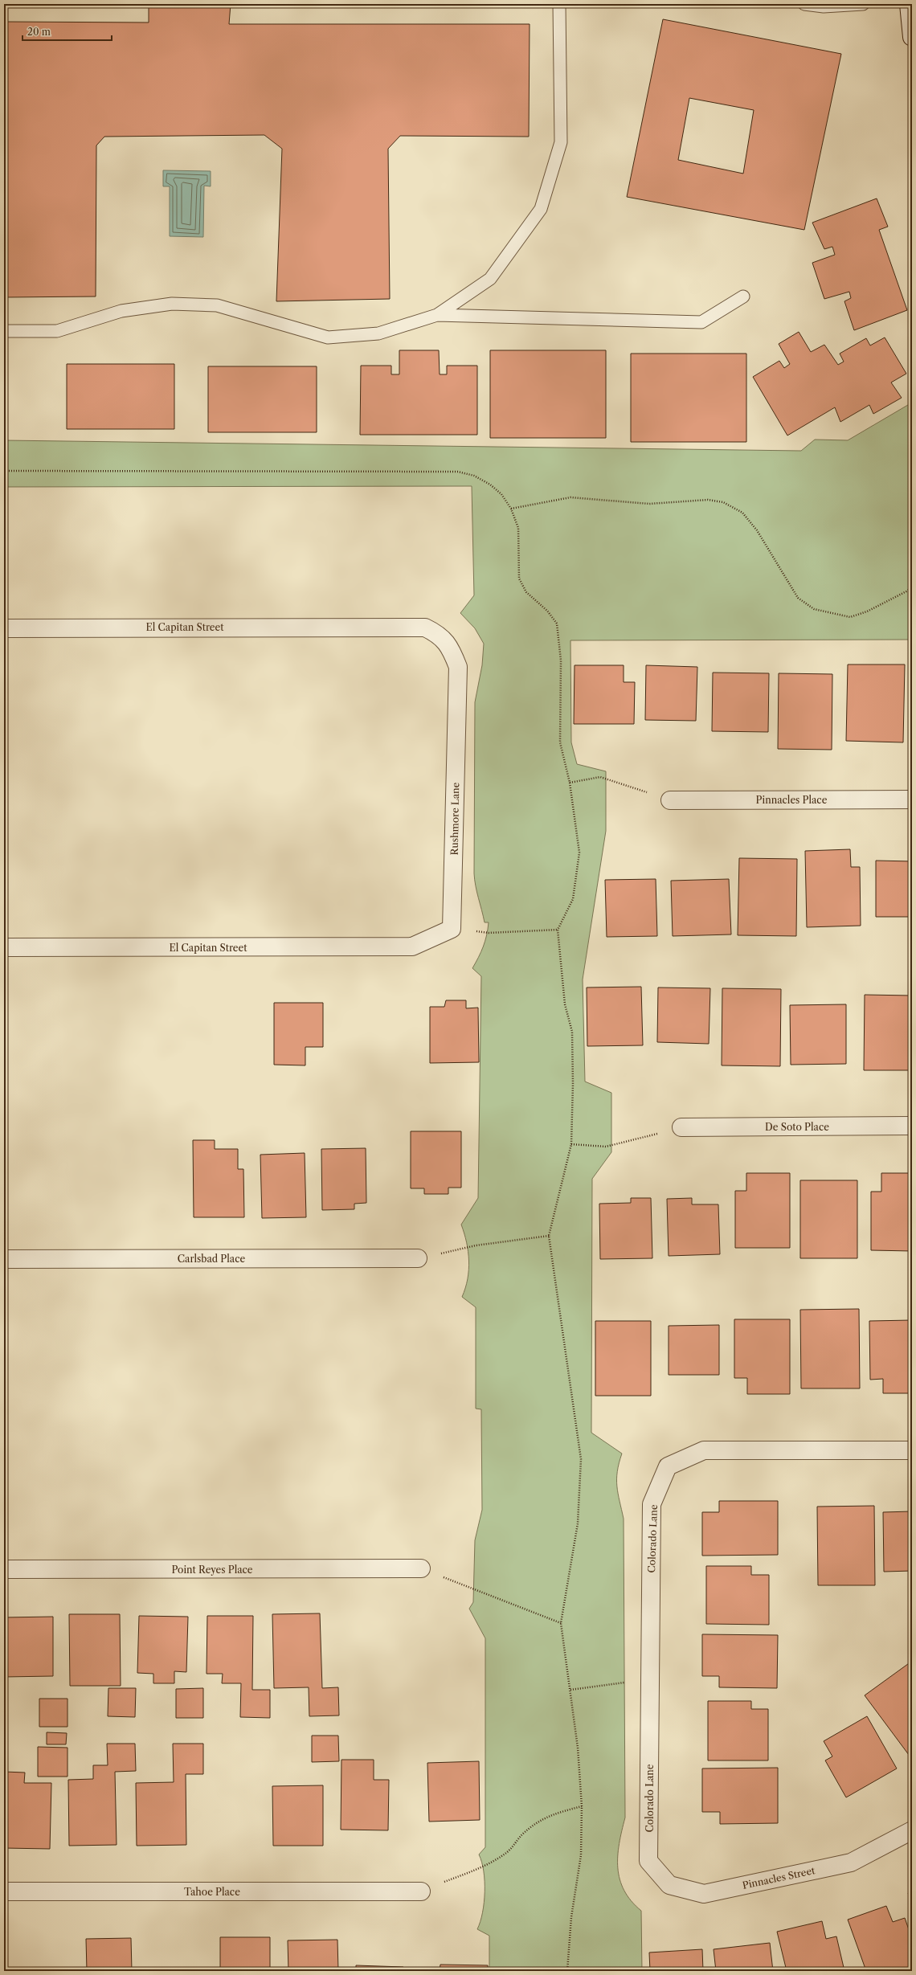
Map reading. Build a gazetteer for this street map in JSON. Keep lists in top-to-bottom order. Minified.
{"streets":{"street":["El Capitan Street","Pinnacles Place","Rushmore Lane","De Soto Place","Carlsbad Place","Colorado Lane","Point Reyes Place","Pinnacles Street","Tahoe Place"]},"crossings":[["El Capitan Street","Rushmore Lane"],["Colorado Lane","Pinnacles Street"]],"scale_bar":"20 m"}
